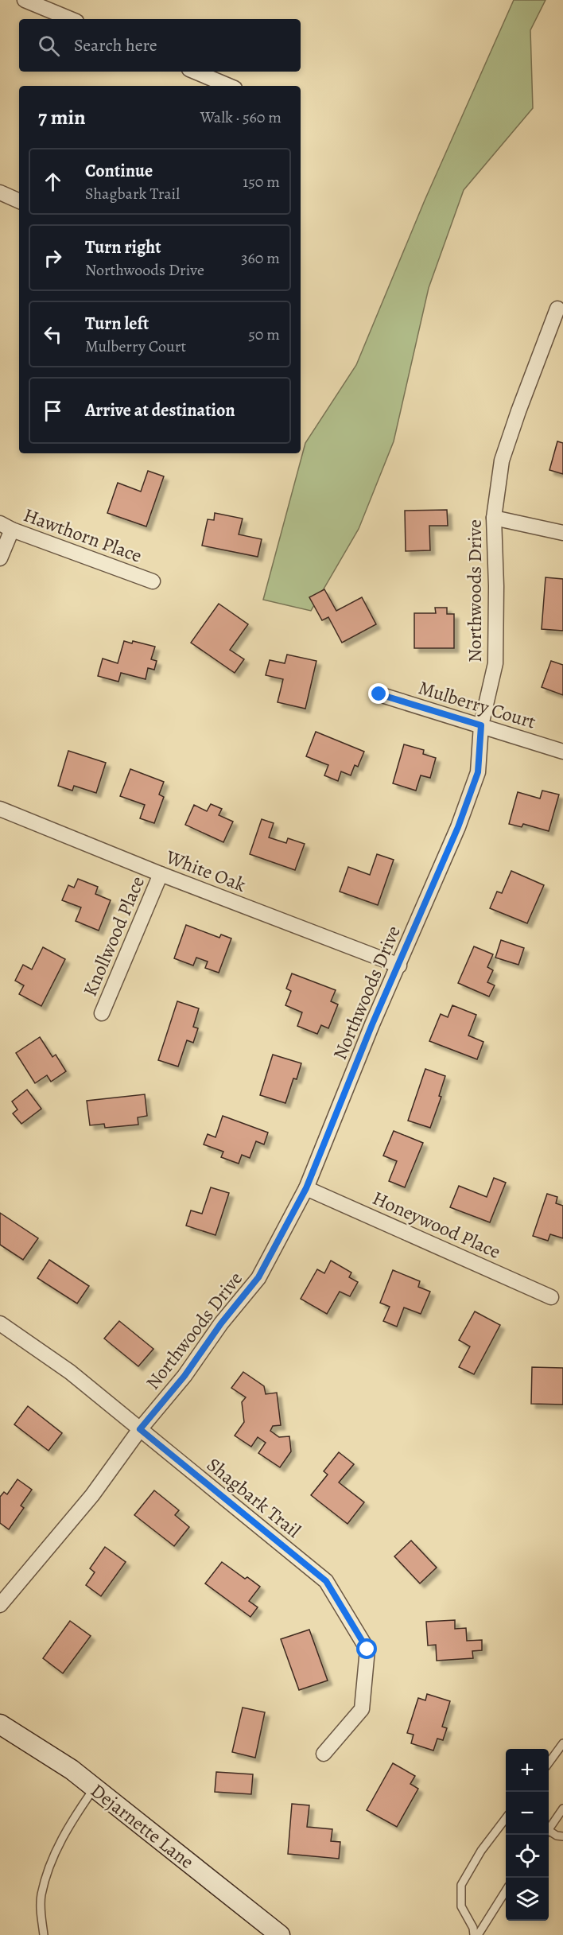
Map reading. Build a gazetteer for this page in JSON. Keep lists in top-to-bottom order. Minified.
{"streets":{"main road":["Dejarnette Lane"],"street":["Hawthorn Place","Northwoods Drive","Mulberry Court","White Oak","Knollwood Place","Honeywood Place","Shagbark Trail"]},"crossings":[["Northwoods Drive","Mulberry Court"],["Northwoods Drive","White Oak"],["Northwoods Drive","Honeywood Place"],["Northwoods Drive","Shagbark Trail"],["White Oak","Knollwood Place"]],"page":{"search":"Search here","heading":["7 min","Walk · 560 m"],"list":[["Continue","Shagbark Trail","150 m"],["Turn right","Northwoods Drive","360 m"],["Turn left","Mulberry Court","50 m"],"Arrive at destination"],"map_buttons":["+","−"]}}
